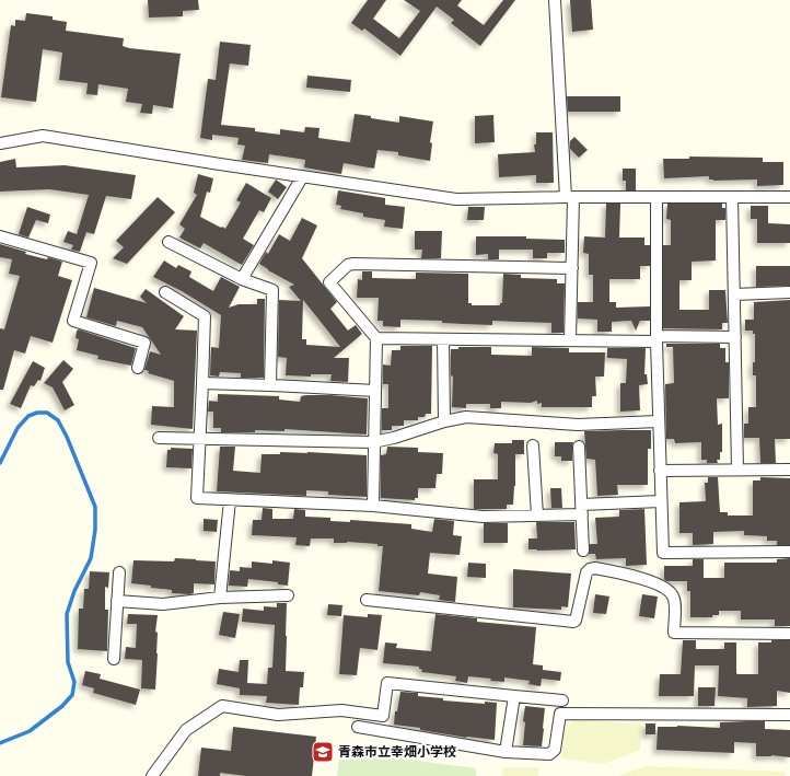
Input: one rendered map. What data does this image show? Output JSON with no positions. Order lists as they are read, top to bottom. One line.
{"places":{"school or university":["青森市立幸畑小学校"]}}
